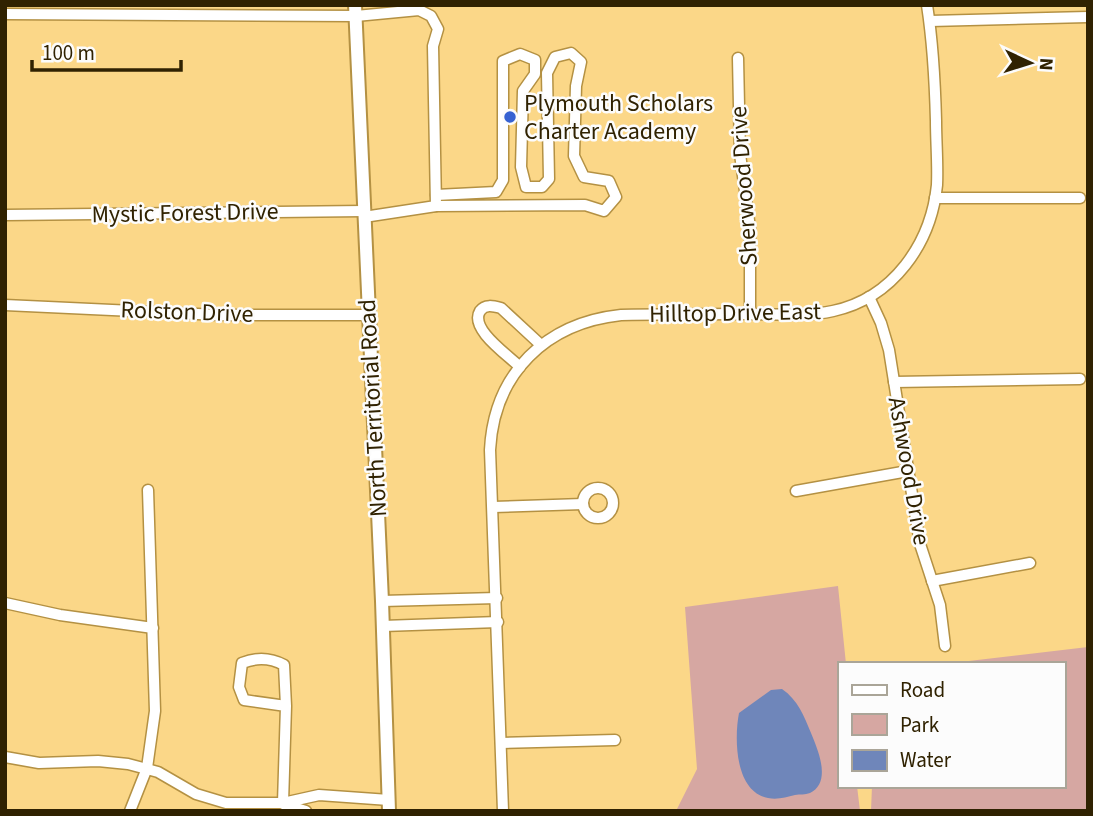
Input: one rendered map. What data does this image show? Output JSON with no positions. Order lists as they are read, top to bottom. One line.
{"streets":{"main road":["North Territorial Road"],"street":["Sherwood Drive","Mystic Forest Drive","Rolston Drive","Hilltop Drive East","Ashwood Drive"]},"crossings":[["Sherwood Drive","Hilltop Drive East"],["Mystic Forest Drive","North Territorial Road"],["Rolston Drive","North Territorial Road"],["Hilltop Drive East","Ashwood Drive"]],"places":["Plymouth Scholars Charter Academy"],"legend":["Road","Park","Water"],"scale_bar":"100 m","north":"right"}
